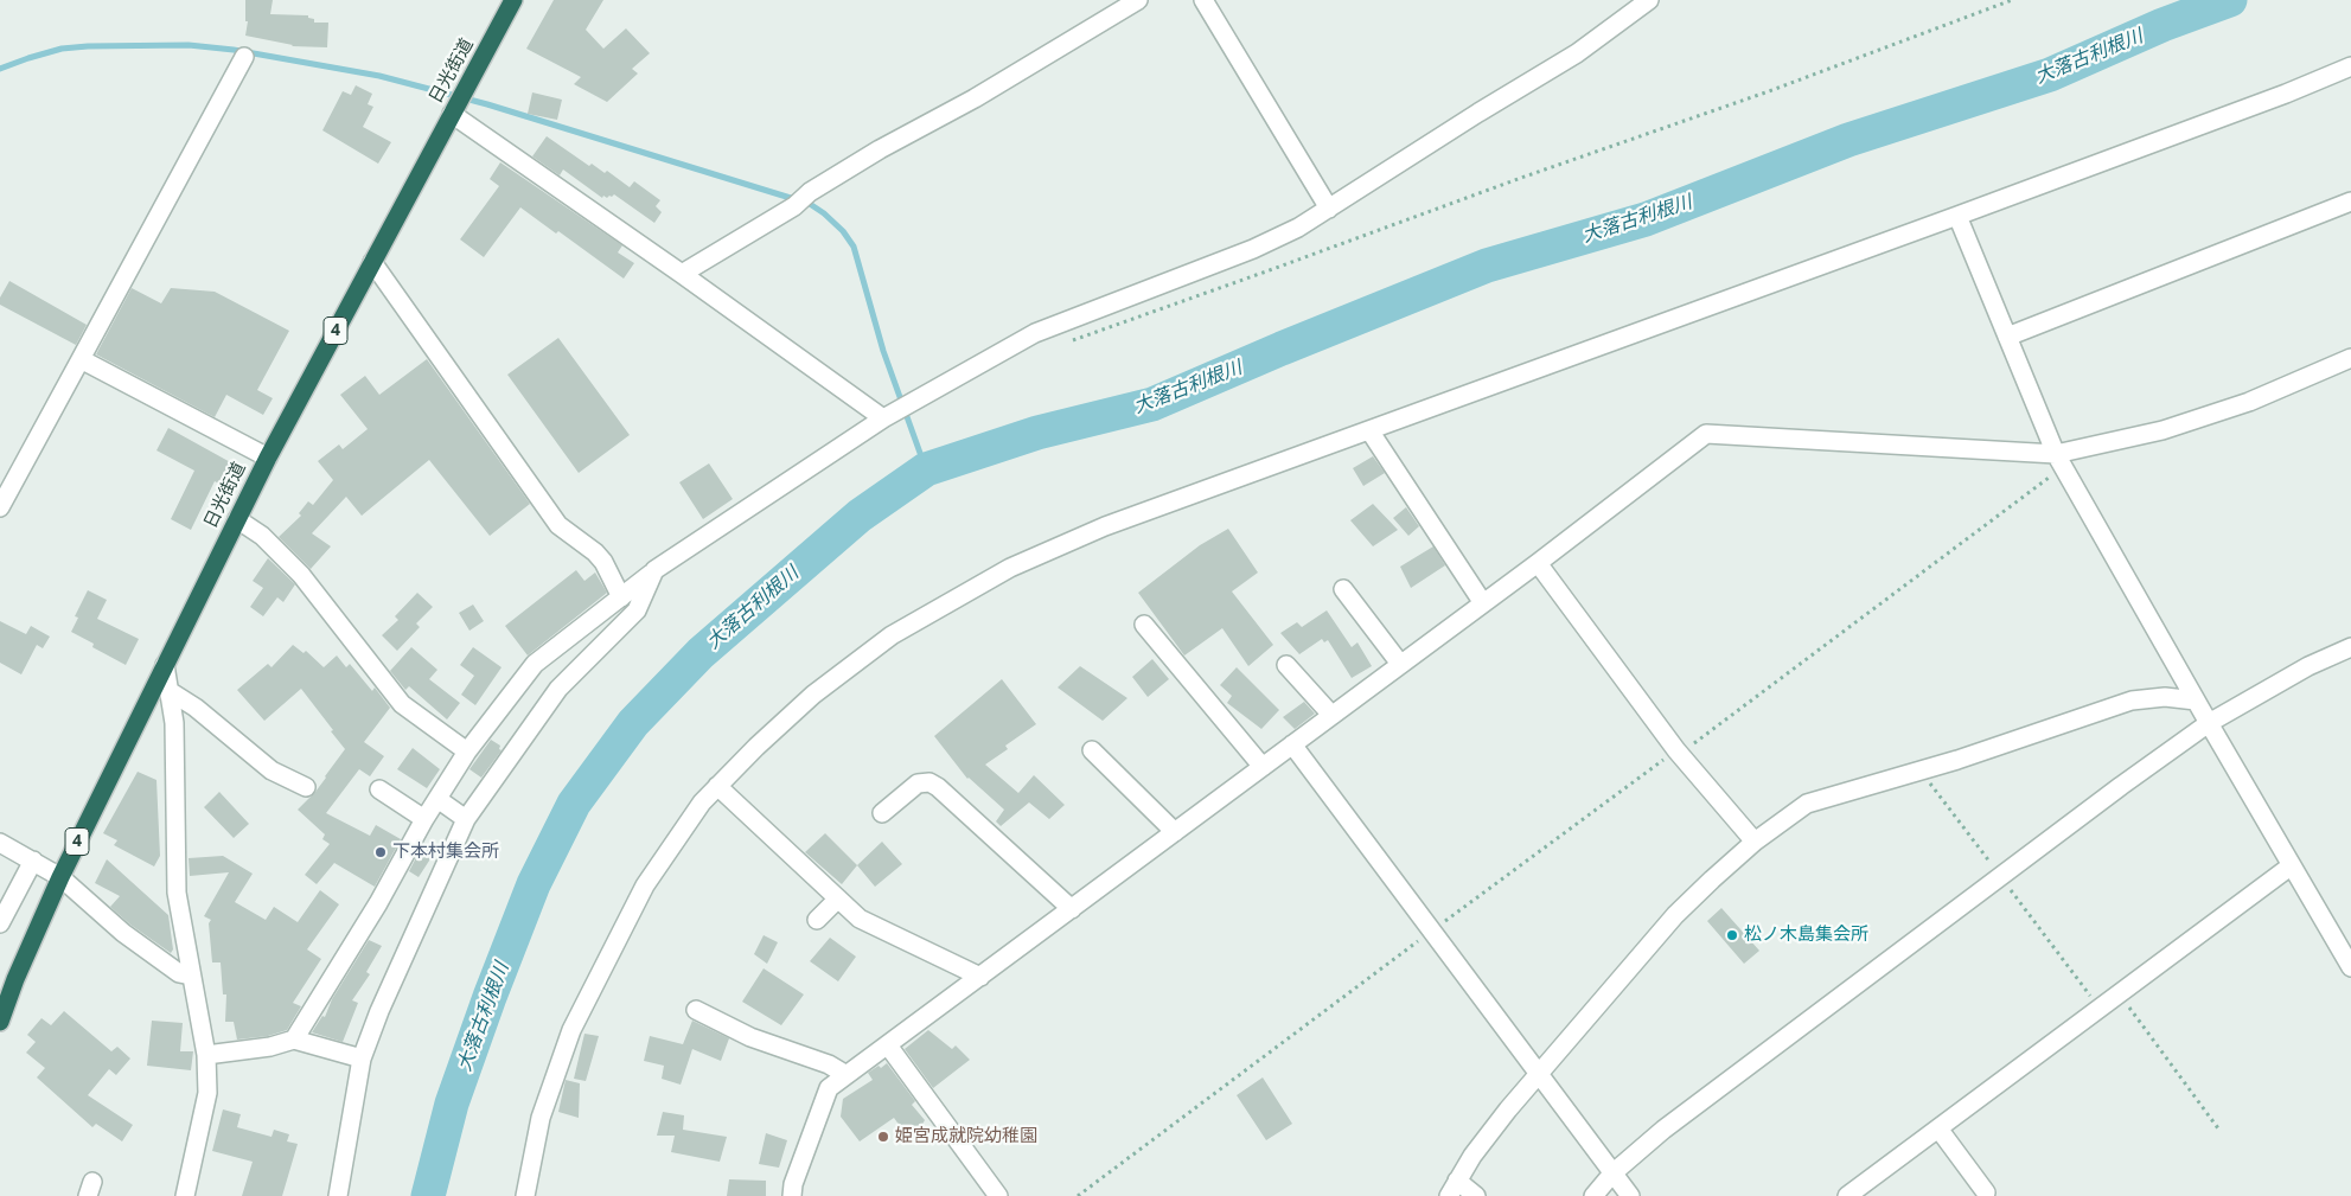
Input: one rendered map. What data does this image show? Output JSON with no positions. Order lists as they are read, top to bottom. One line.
{"streets":{"highway":["日光街道","4"]},"water":["大落古利根川"],"places":["下本村集会所","松ノ木島集会所","姫宮成就院幼稚園"]}
